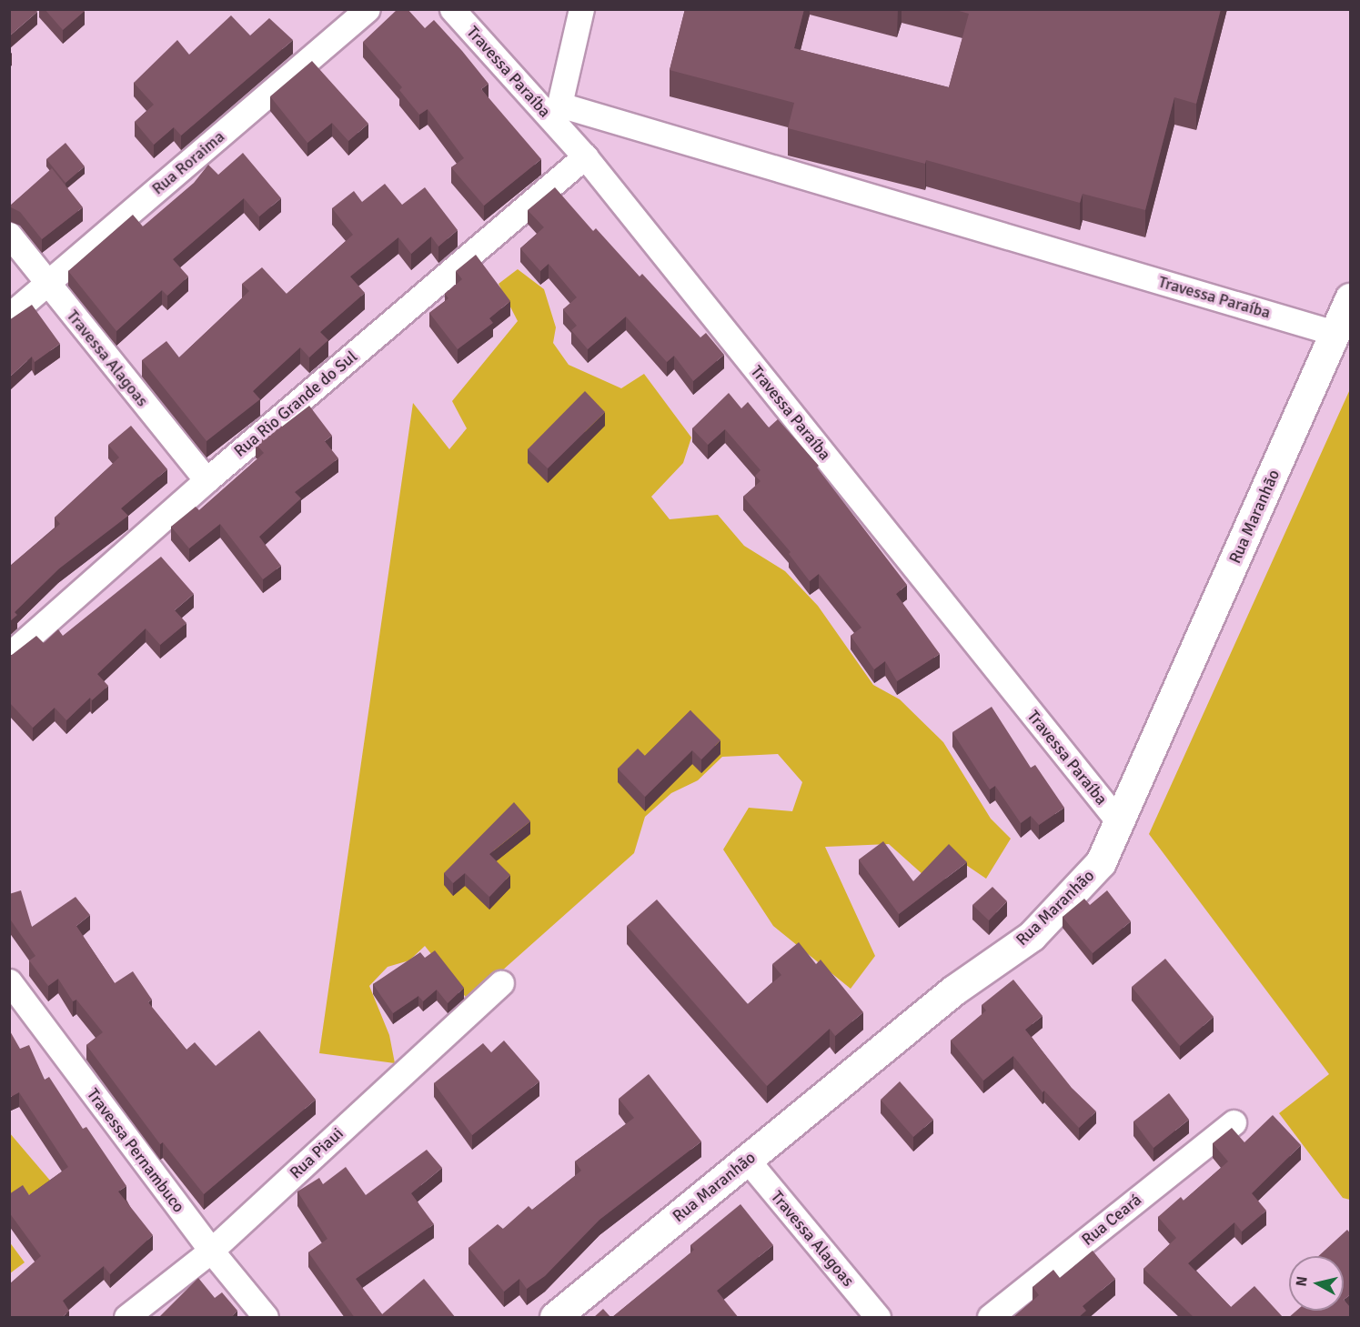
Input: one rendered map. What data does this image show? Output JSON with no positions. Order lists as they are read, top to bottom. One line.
{"streets":{"street":["Travessa Paraíba","Rua Roraima","Travessa Alagoas","Rua Rio Grande do Sul","Rua Maranhão","Travessa Pernambuco","Rua Piaui","Rua Ceará"]},"crossings":[["Travessa Paraíba","Rua Rio Grande do Sul"],["Travessa Paraíba","Rua Maranhão"],["Rua Roraima","Travessa Alagoas"],["Travessa Alagoas","Rua Rio Grande do Sul"],["Travessa Alagoas","Rua Maranhão"],["Travessa Pernambuco","Rua Piaui"]],"north":"left"}
